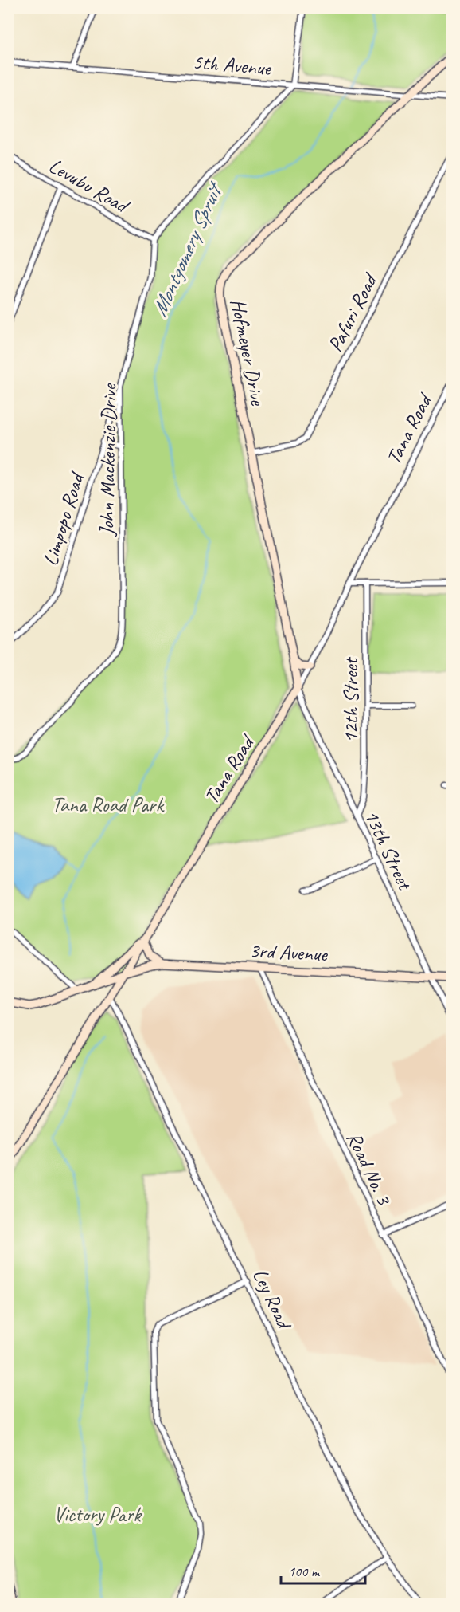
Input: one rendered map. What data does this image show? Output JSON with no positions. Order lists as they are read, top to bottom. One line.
{"streets":{"main road":["Hofmeyer Drive","Tana Road","3rd Avenue"],"street":["5th Avenue","Levubu Road","Pafuri Road","John Mackenzie Drive","Limpopo Road","12th Street","13th Street","Road No. 3","Ley Road"]},"crossings":[["5th Avenue","Hofmeyer Drive"],["Levubu Road","John Mackenzie Drive"],["Pafuri Road","Hofmeyer Drive"],["Hofmeyer Drive","Tana Road"],["Hofmeyer Drive","13th Street"],["Tana Road","13th Street"],["Tana Road","3rd Avenue"],["Tana Road","Ley Road"],["John Mackenzie Drive","Limpopo Road"],["12th Street","13th Street"],["13th Street","3rd Avenue"],["3rd Avenue","Road No. 3"]],"water":["Montgomery Spruit"],"parks":["Tana Road Park","Victory Park"],"scale_bar":"100 m"}
